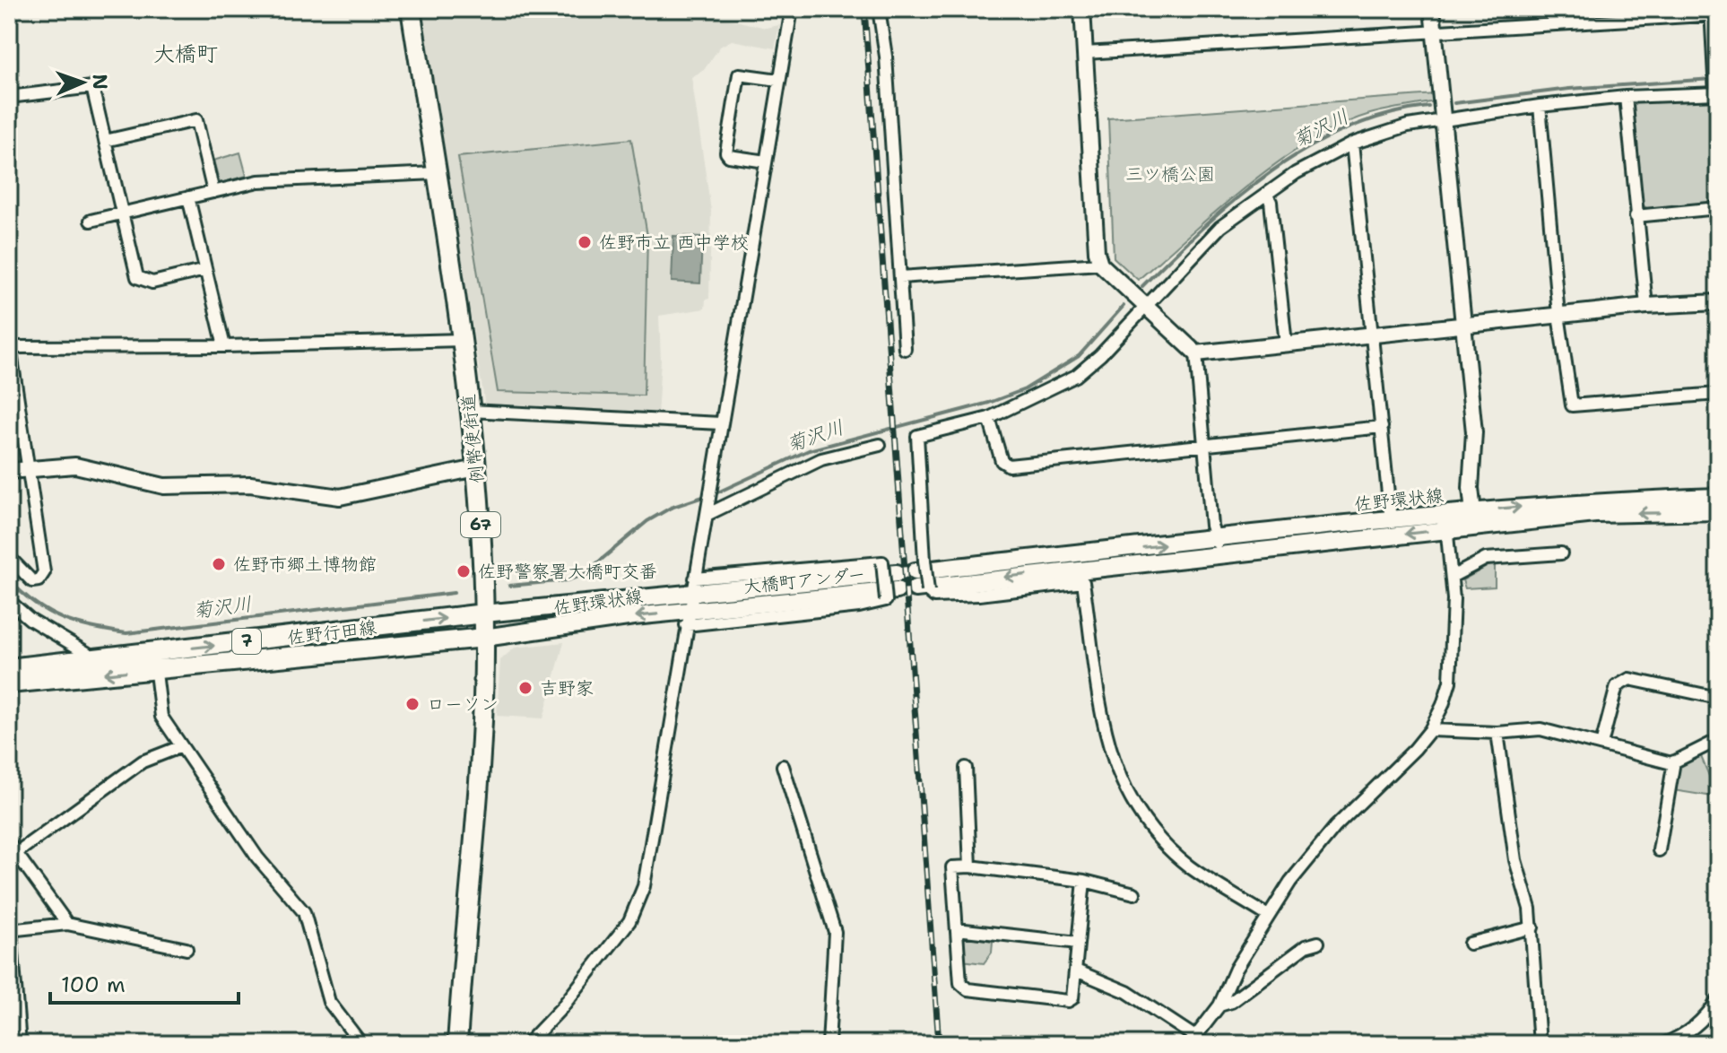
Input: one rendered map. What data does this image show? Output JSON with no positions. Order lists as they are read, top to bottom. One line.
{"streets":{"main road":["例幣使街道","佐野環状線","67","大橋町アンダー","佐野行田線","7"]},"crossings":[["例幣使街道","佐野環状線"],["例幣使街道","佐野行田線"],["佐野環状線","大橋町アンダー"],["佐野環状線","佐野行田線"]],"districts":["大橋町"],"water":["菊沢川"],"parks":["三ツ橋公園"],"places":["佐野市立 西中学校","佐野市郷土博物館","佐野警察署大橋町交番","吉野家","ローソン"],"scale_bar":"100 m","north":"right"}
